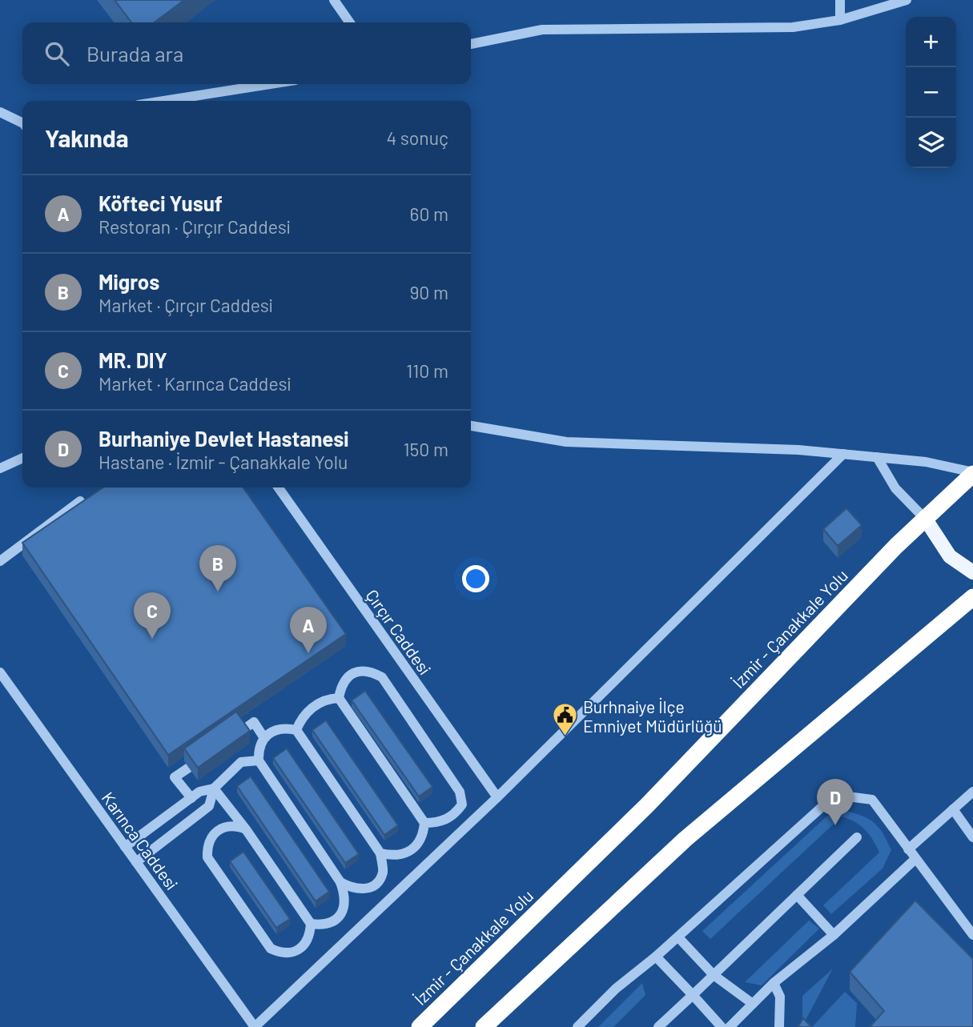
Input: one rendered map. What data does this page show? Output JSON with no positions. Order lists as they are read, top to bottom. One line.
{"streets":{"highway":["İzmir - Çanakkale Yolu"],"street":["Çırçır Caddesi","Karınca Caddesi"]},"places":{"public building":["Burhnaiye İlçe Emniyet Müdürlüğü"]},"page":{"map_buttons":["+","−"],"search":"Burada ara","heading":["Yakında","4 sonuç"],"list":[{"mark":"A","name":"Köfteci Yusuf","note":"Restoran · Çırçır Caddesi","value":"60 m"},{"mark":"B","name":"Migros","note":"Market · Çırçır Caddesi","value":"90 m"},{"mark":"C","name":"MR. DIY","note":"Market · Karınca Caddesi","value":"110 m"},{"mark":"D","name":"Burhaniye Devlet Hastanesi","note":"Hastane · İzmir - Çanakkale Yolu","value":"150 m"}],"pins":["B","C","A","D"]}}
